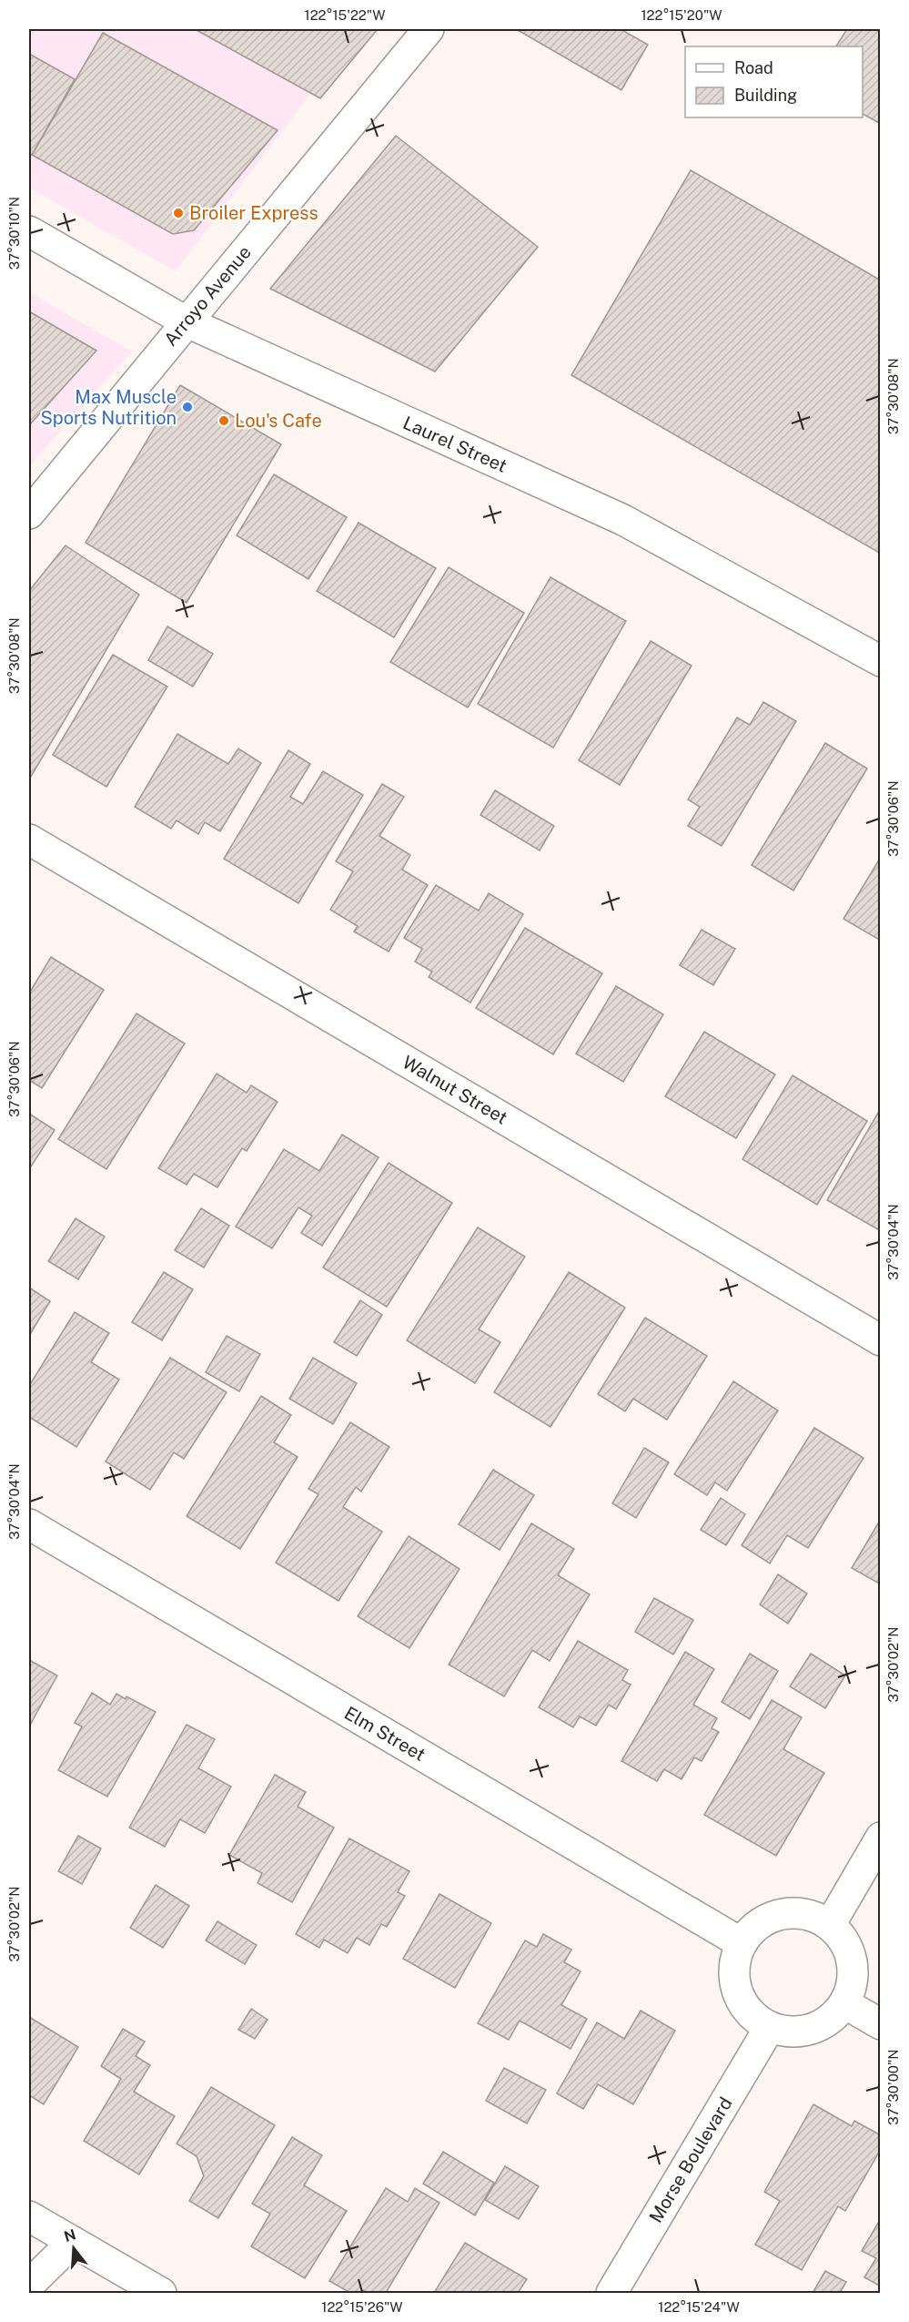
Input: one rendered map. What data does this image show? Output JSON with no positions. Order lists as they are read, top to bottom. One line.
{"streets":{"street":["Arroyo Avenue","Laurel Street","Walnut Street","Elm Street","Morse Boulevard"]},"crossings":[["Arroyo Avenue","Laurel Street"],["Elm Street","Morse Boulevard"]],"places":["Broiler Express","Max Muscle Sports Nutrition","Lou's Cafe"],"legend":["Road","Building"],"north":"top","coordinates":["122°15'22\"W","122°15'20\"W","37°30'10\"N","37°30'08\"N","37°30'06\"N","37°30'04\"N","37°30'02\"N","37°30'00\"N","122°15'26\"W","122°15'24\"W"]}
